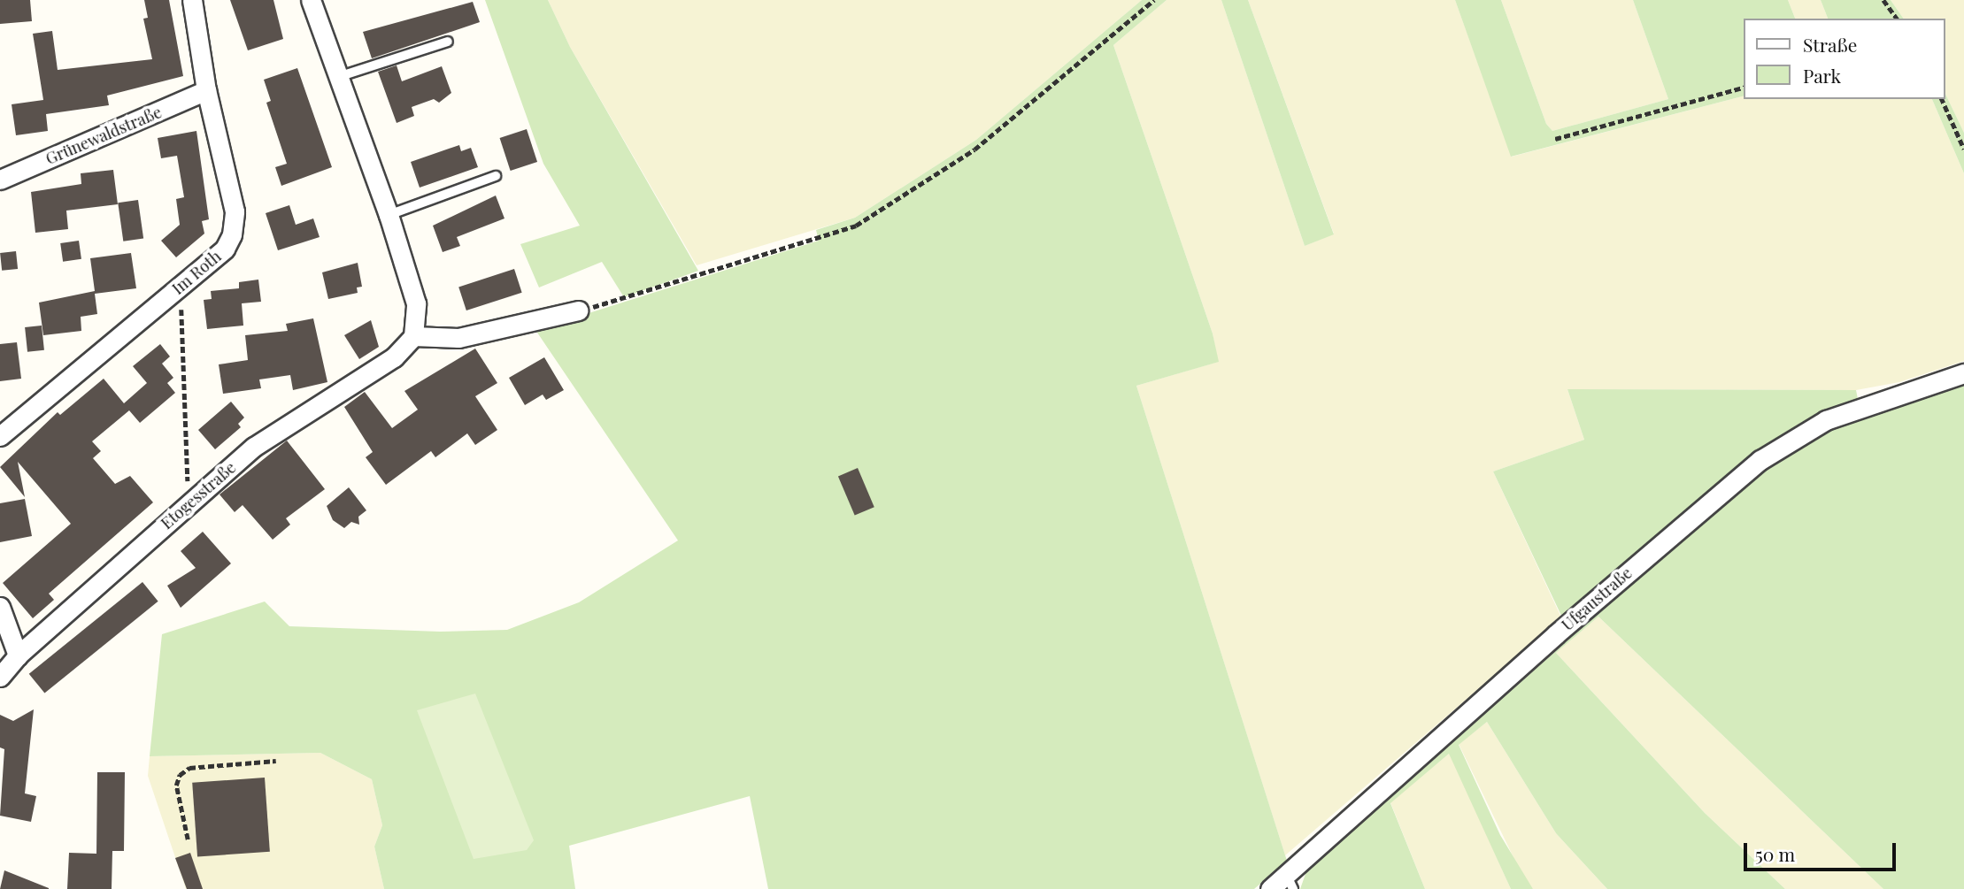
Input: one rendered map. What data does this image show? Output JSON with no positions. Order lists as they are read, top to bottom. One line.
{"streets":{"street":["Grünewaldstraße","Im Roth","Etogesstraße","Ufgaustraße"]},"crossings":[["Grünewaldstraße","Im Roth"]],"legend":["Straße","Park"],"scale_bar":"50 m"}
